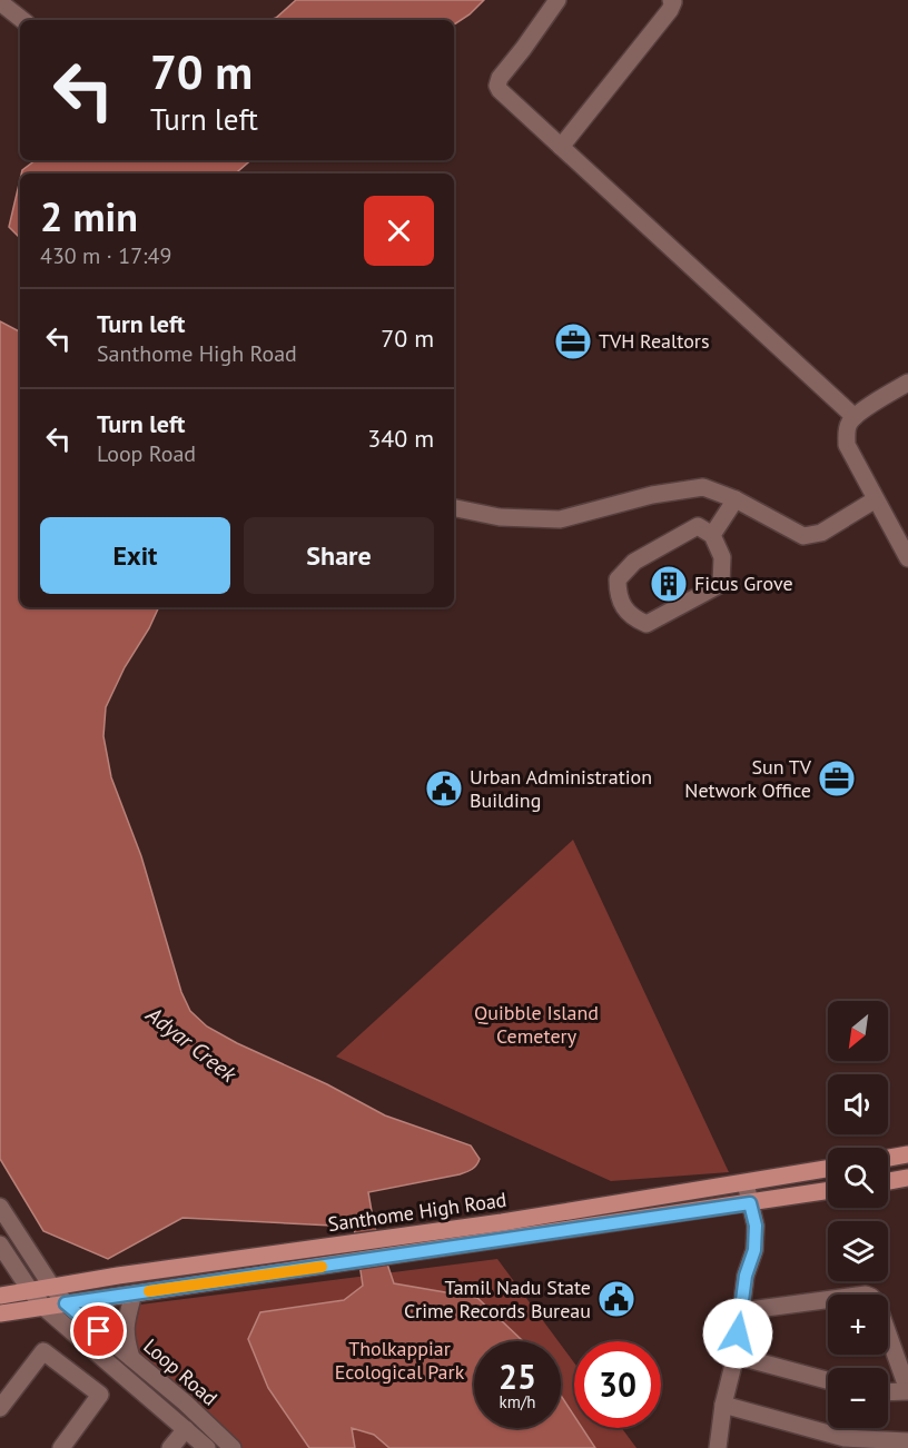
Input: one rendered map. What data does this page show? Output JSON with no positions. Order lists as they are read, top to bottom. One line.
{"streets":{"main road":["Santhome High Road"],"street":["Loop Road"]},"crossings":[["Santhome High Road","Loop Road"]],"water":["Adyar Creek"],"parks":["Quibble Island Cemetery","Tholkappiar Ecological Park"],"places":{"office":["TVH Realtors","Sun TV Network Office"],"building":["Ficus Grove"],"public building":["Urban Administration Building","Tamil Nadu State Crime Records Bureau"]},"north":"bottom left","page":{"turn":["70 m","Turn left"],"heading":["2 min","430 m · 17:49"],"list":[{"name":"Turn left","note":"Santhome High Road","value":"70 m"},{"name":"Turn left","note":"Loop Road","value":"340 m"}],"buttons":["Exit","Share"],"map_buttons":["+","−"],"speed":"25 km/h","limit":"30"}}
